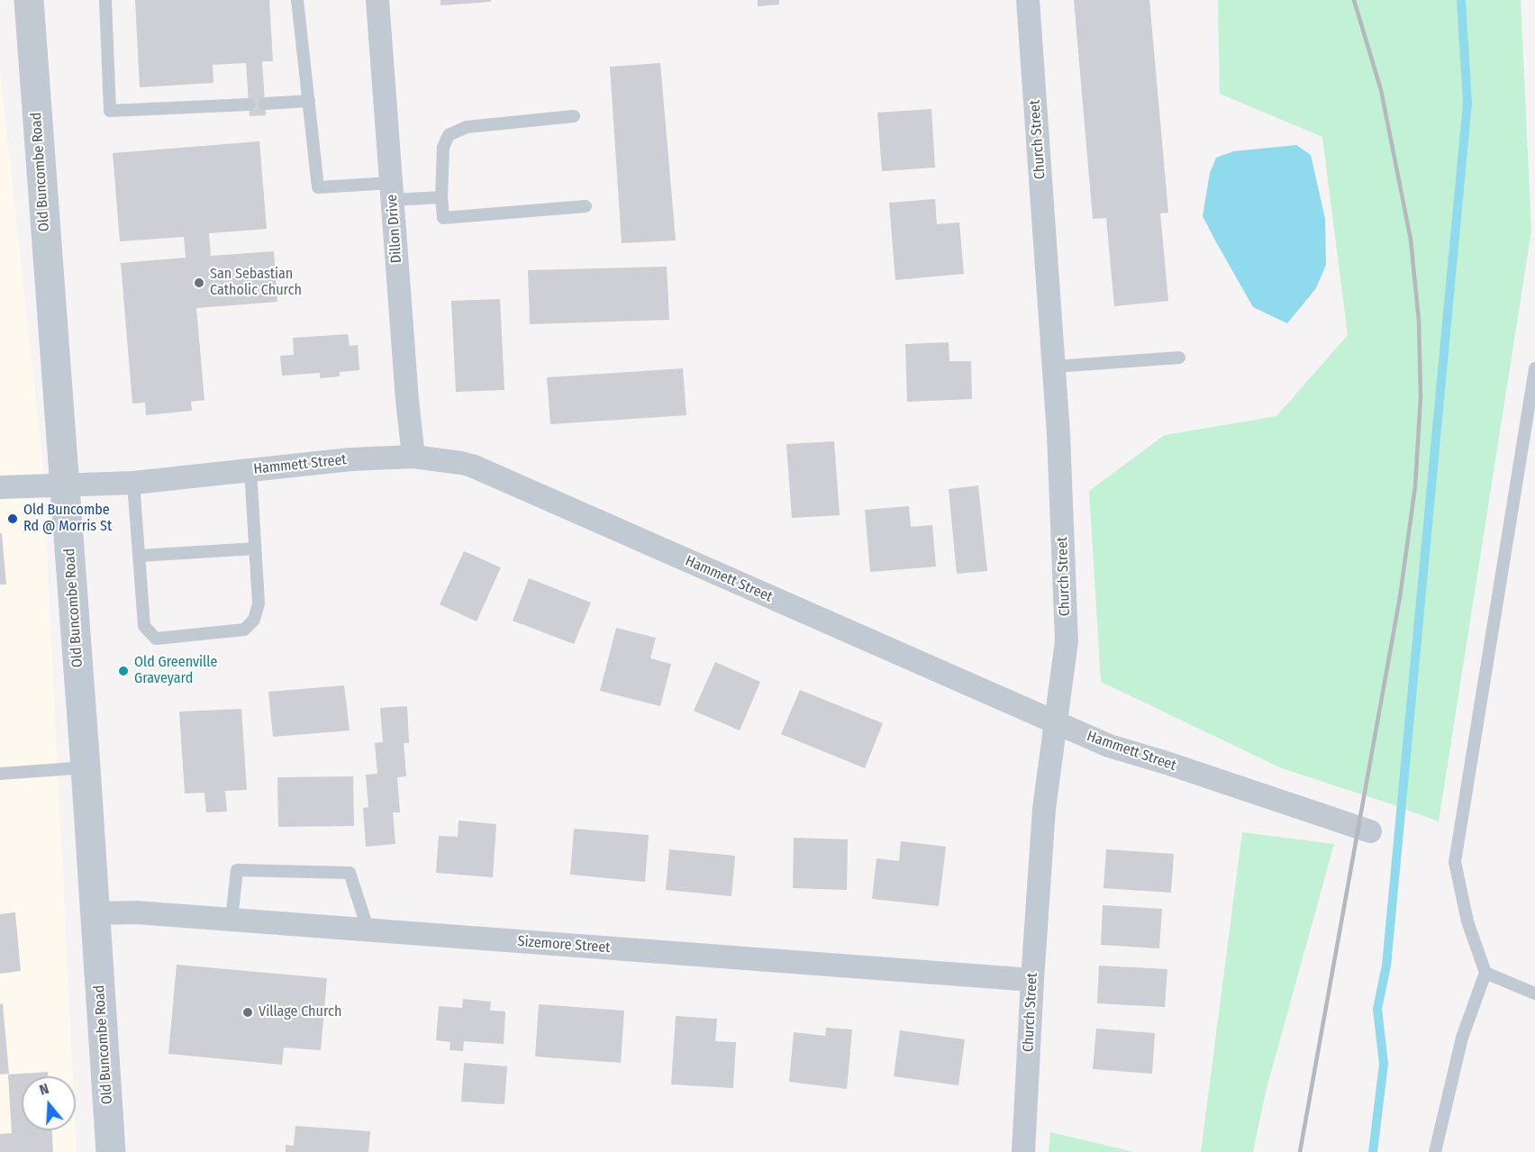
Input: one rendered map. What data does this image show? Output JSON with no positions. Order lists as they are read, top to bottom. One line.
{"streets":{"street":["Church Street","Old Buncombe Road","Dillon Drive","Hammett Street","Sizemore Street"]},"crossings":[["Church Street","Hammett Street"],["Church Street","Sizemore Street"],["Old Buncombe Road","Hammett Street"],["Old Buncombe Road","Sizemore Street"],["Dillon Drive","Hammett Street"]],"places":["San Sebastian Catholic Church","Old Buncombe Rd @ Morris St","Old Greenville Graveyard","Village Church"],"north":"top"}
